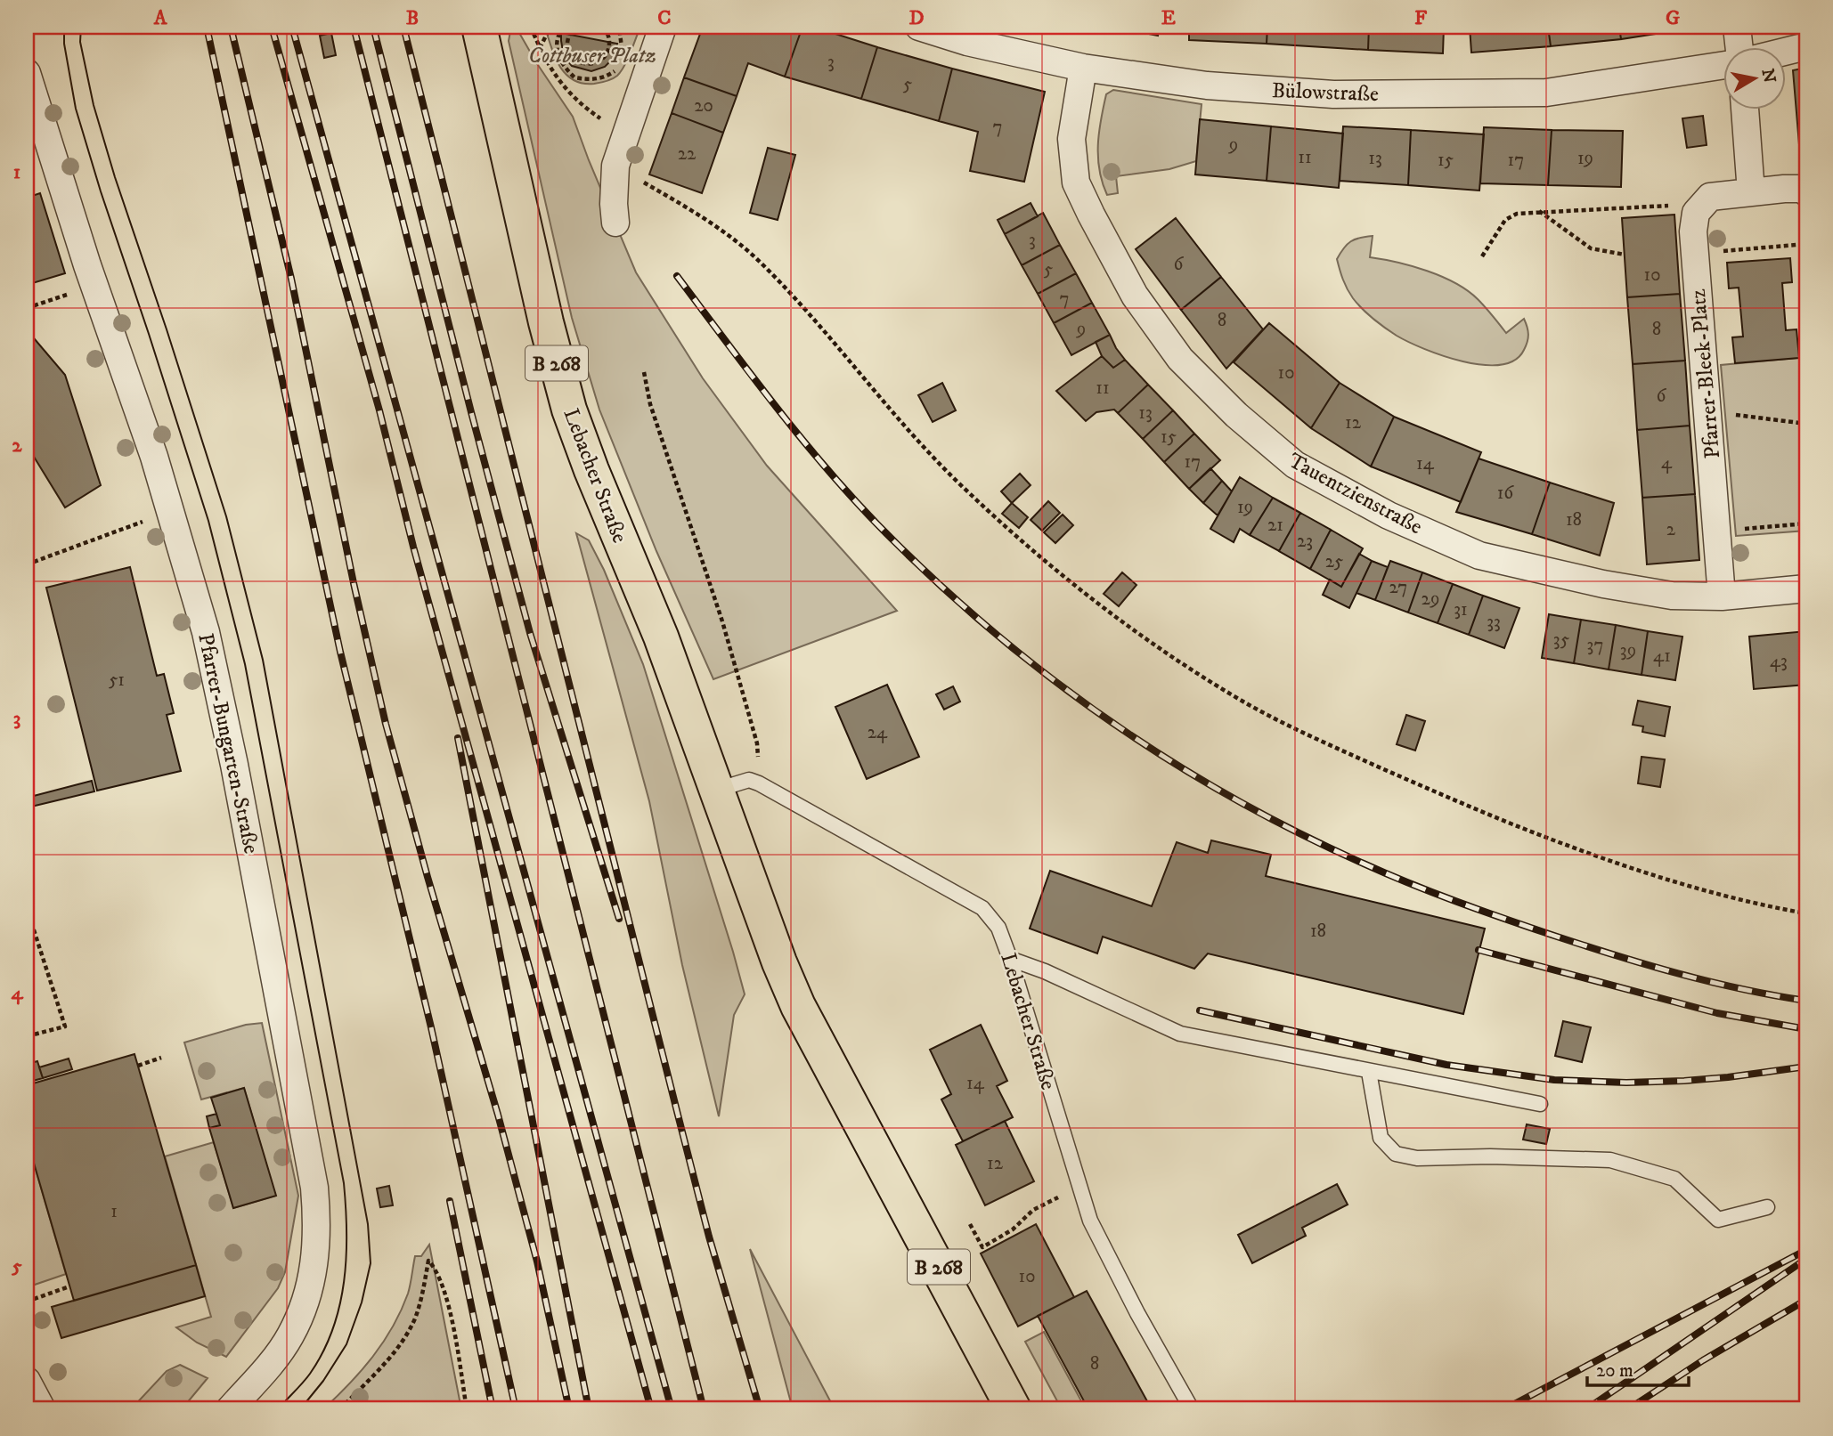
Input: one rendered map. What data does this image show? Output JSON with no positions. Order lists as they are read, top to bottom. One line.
{"streets":{"main road":["B 268","Lebacher Straße"],"street":["Bülowstraße","Pfarrer-Bleek-Platz","Tauentzienstraße","Pfarrer-Bungarten-Straße"]},"crossings":[["Bülowstraße","Tauentzienstraße"],["Pfarrer-Bleek-Platz","Tauentzienstraße"]],"parks":["Cottbuser Platz"],"house_numbers":["3","5","20","7","9","22","11","13","19","15","17","3","6","5","10","7","8","9","8","10","11","6","13","12","15","17","4","14","16","19","18","21","2","23","25","27","29","31","33","35","37","39","41","43","51","24","18","14","12","1","10","8"],"scale_bar":"20 m","north":"right","grid":{"columns":["A","B","C","D","E","F","G"],"rows":["1","2","3","4","5"]}}
